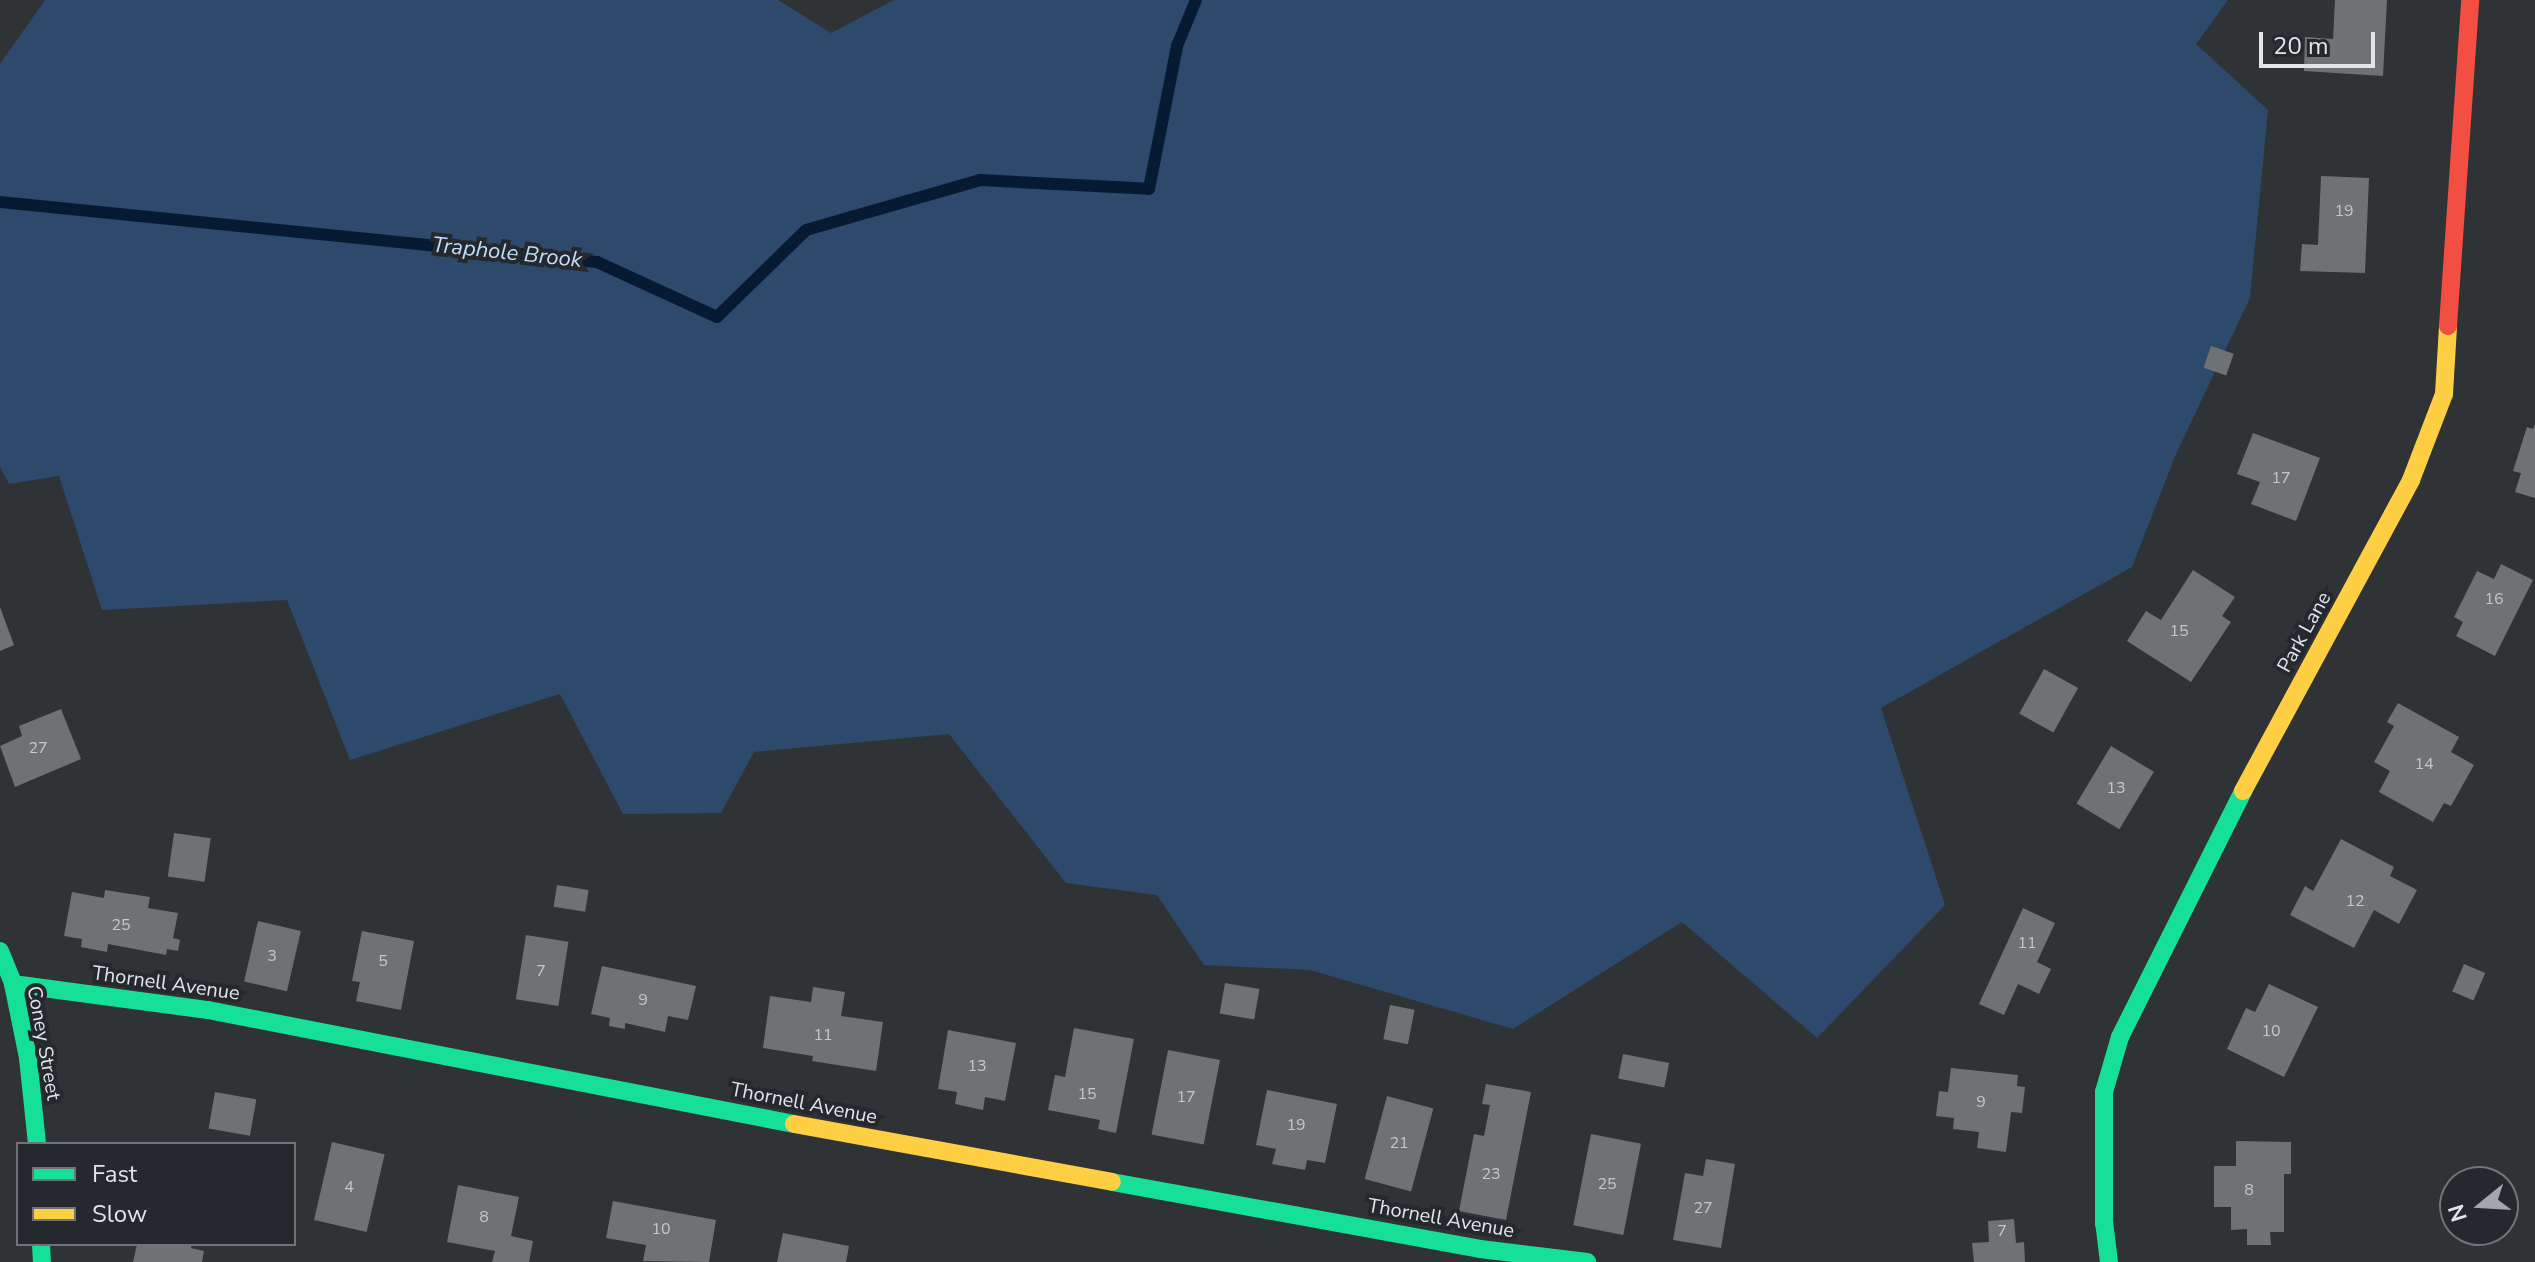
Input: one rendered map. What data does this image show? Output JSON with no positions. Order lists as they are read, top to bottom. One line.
{"streets":{"street":["Park Lane","Thornell Avenue","Coney Street"]},"crossings":[["Thornell Avenue","Coney Street"]],"water":["Traphole Brook"],"house_numbers":["19","17","16","15","27","14","13","12","25","11","3","5","7","9","10","11","13","15","17","9","19","21","23","25","4","8","27","8","10","7"],"legend":["Fast","Slow"],"scale_bar":"20 m","north":"left"}
